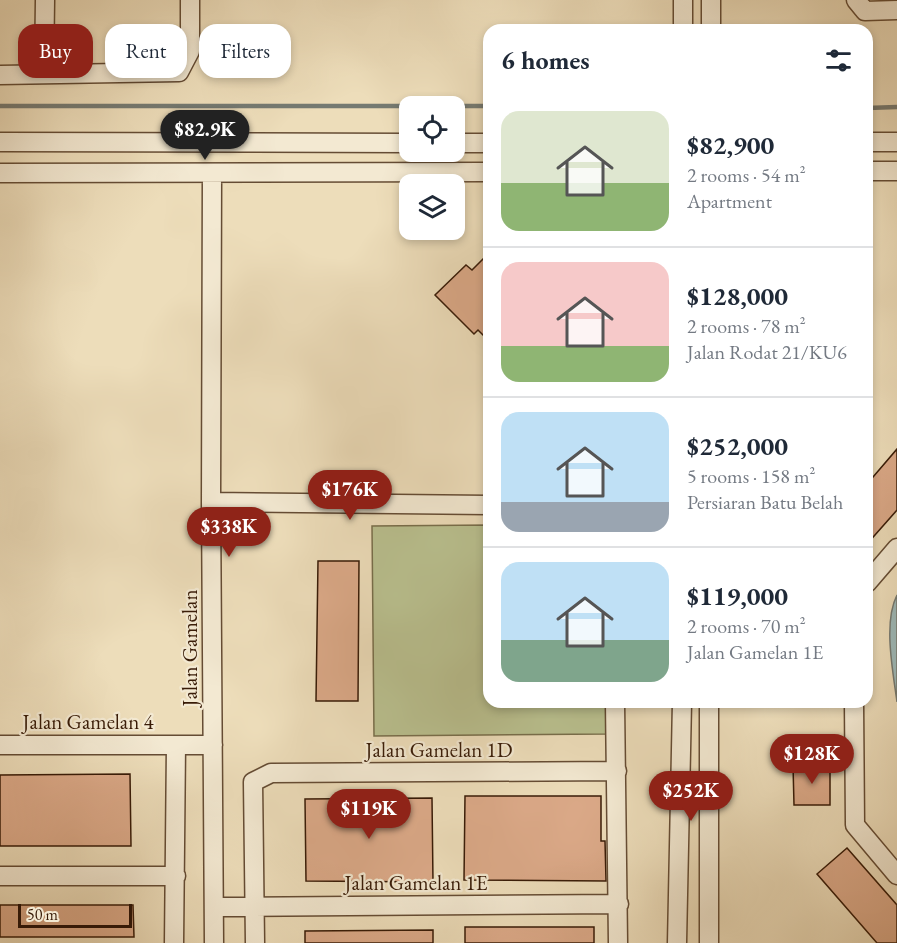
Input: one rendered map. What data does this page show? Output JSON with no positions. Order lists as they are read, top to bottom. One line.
{"streets":{"street":["Jalan Gamelan","Jalan Gamelan 4","Jalan Gamelan 1D","Jalan Gamelan 1E"]},"crossings":[["Jalan Gamelan","Jalan Gamelan 4"],["Jalan Gamelan","Jalan Gamelan 1E"],["Jalan Gamelan 1D","Jalan Gamelan 1E"]],"scale_bar":"50 m","page":{"chip":["Buy","Rent","Filters"],"heading":"6 homes","list":[{"name":"$82,900","note":"2 rooms · 54 m² · Apartment"},{"name":"$128,000","note":"2 rooms · 78 m² · Jalan Rodat 21/KU6"},{"name":"$252,000","note":"5 rooms · 158 m² · Persiaran Batu Belah"},{"name":"$119,000","note":"2 rooms · 70 m² · Jalan Gamelan 1E"}],"price":["$82.9K","$176K","$338K","$128K","$252K","$119K"],"scale":"50 m"}}
